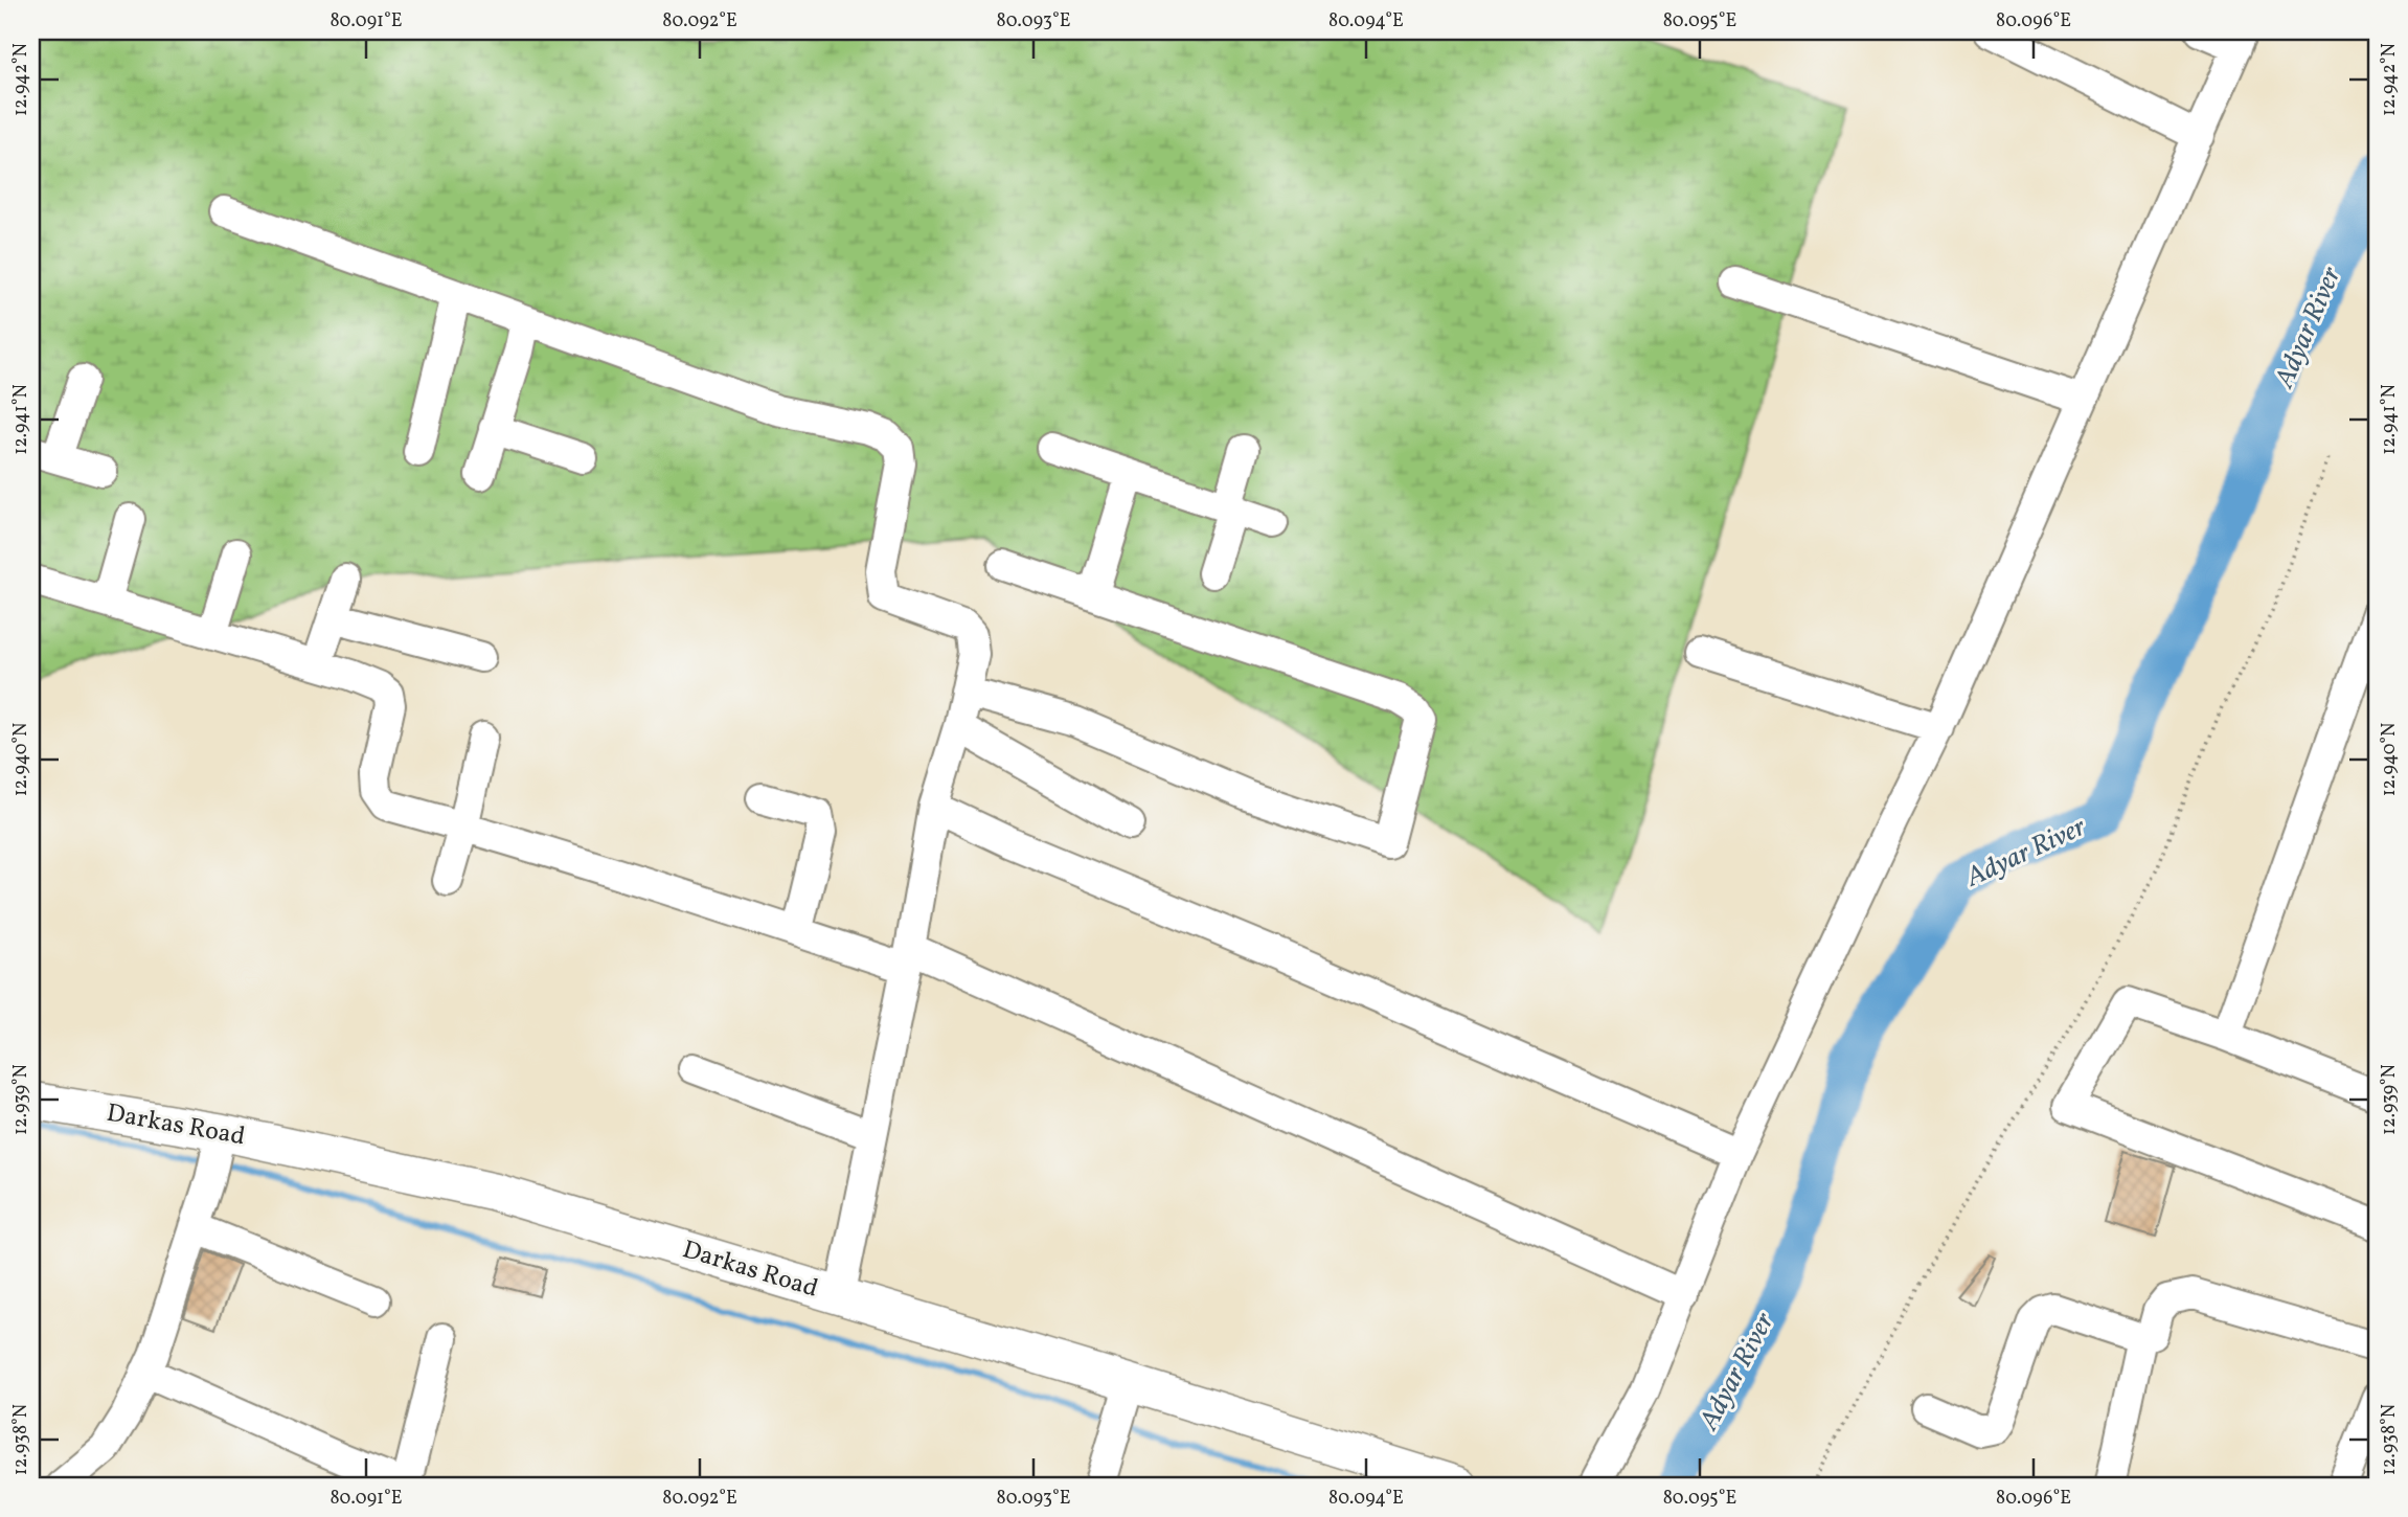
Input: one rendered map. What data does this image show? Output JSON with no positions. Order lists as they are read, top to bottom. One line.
{"streets":{"main road":["Darkas Road"]},"water":["Adyar River"],"coordinates":["80.091°E","80.092°E","80.093°E","80.094°E","80.095°E","80.096°E","12.942°N","12.941°N","12.940°N","12.939°N","12.938°N"]}
